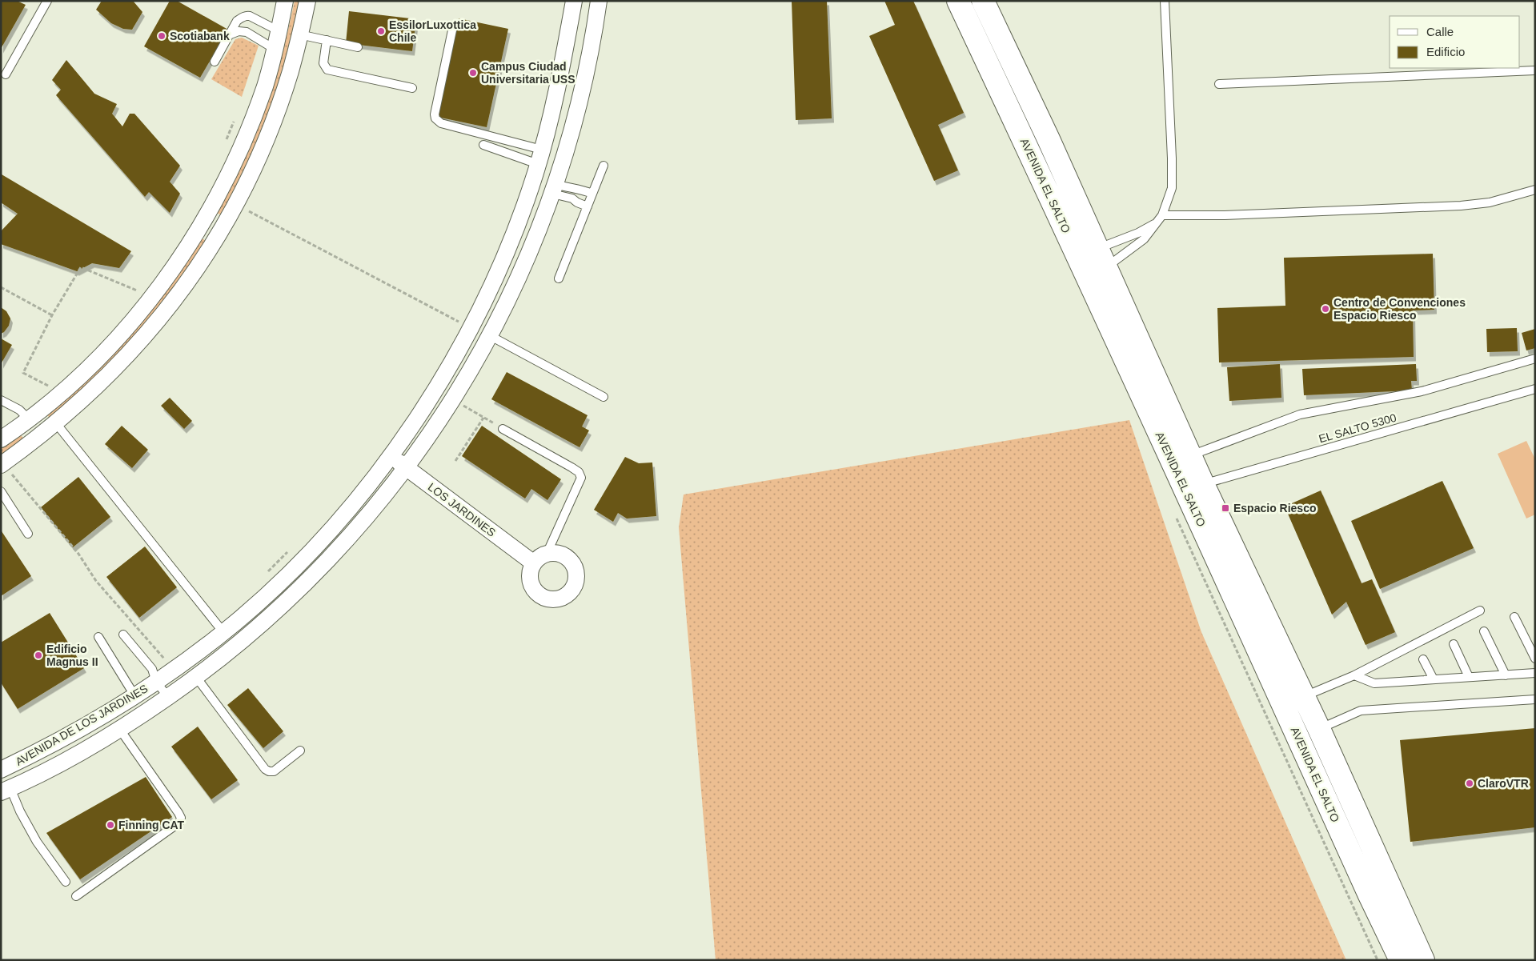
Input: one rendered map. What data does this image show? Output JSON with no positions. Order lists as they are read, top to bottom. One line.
{"streets":{"main road":["AVENIDA EL SALTO"],"street":["LOS JARDINES","AVENIDA DE LOS JARDINES"],"lane":["EL SALTO 5300"]},"crossings":[["AVENIDA EL SALTO","EL SALTO 5300"],["LOS JARDINES","AVENIDA DE LOS JARDINES"]],"places":{"other":["EssilorLuxottica Chile","Scotiabank","Campus Ciudad Universitaria USS","Centro de Convenciones Espacio Riesco","Edificio Magnus II","ClaroVTR","Finning CAT"],"transit":["Espacio Riesco"]},"legend":["Calle","Edificio"]}
